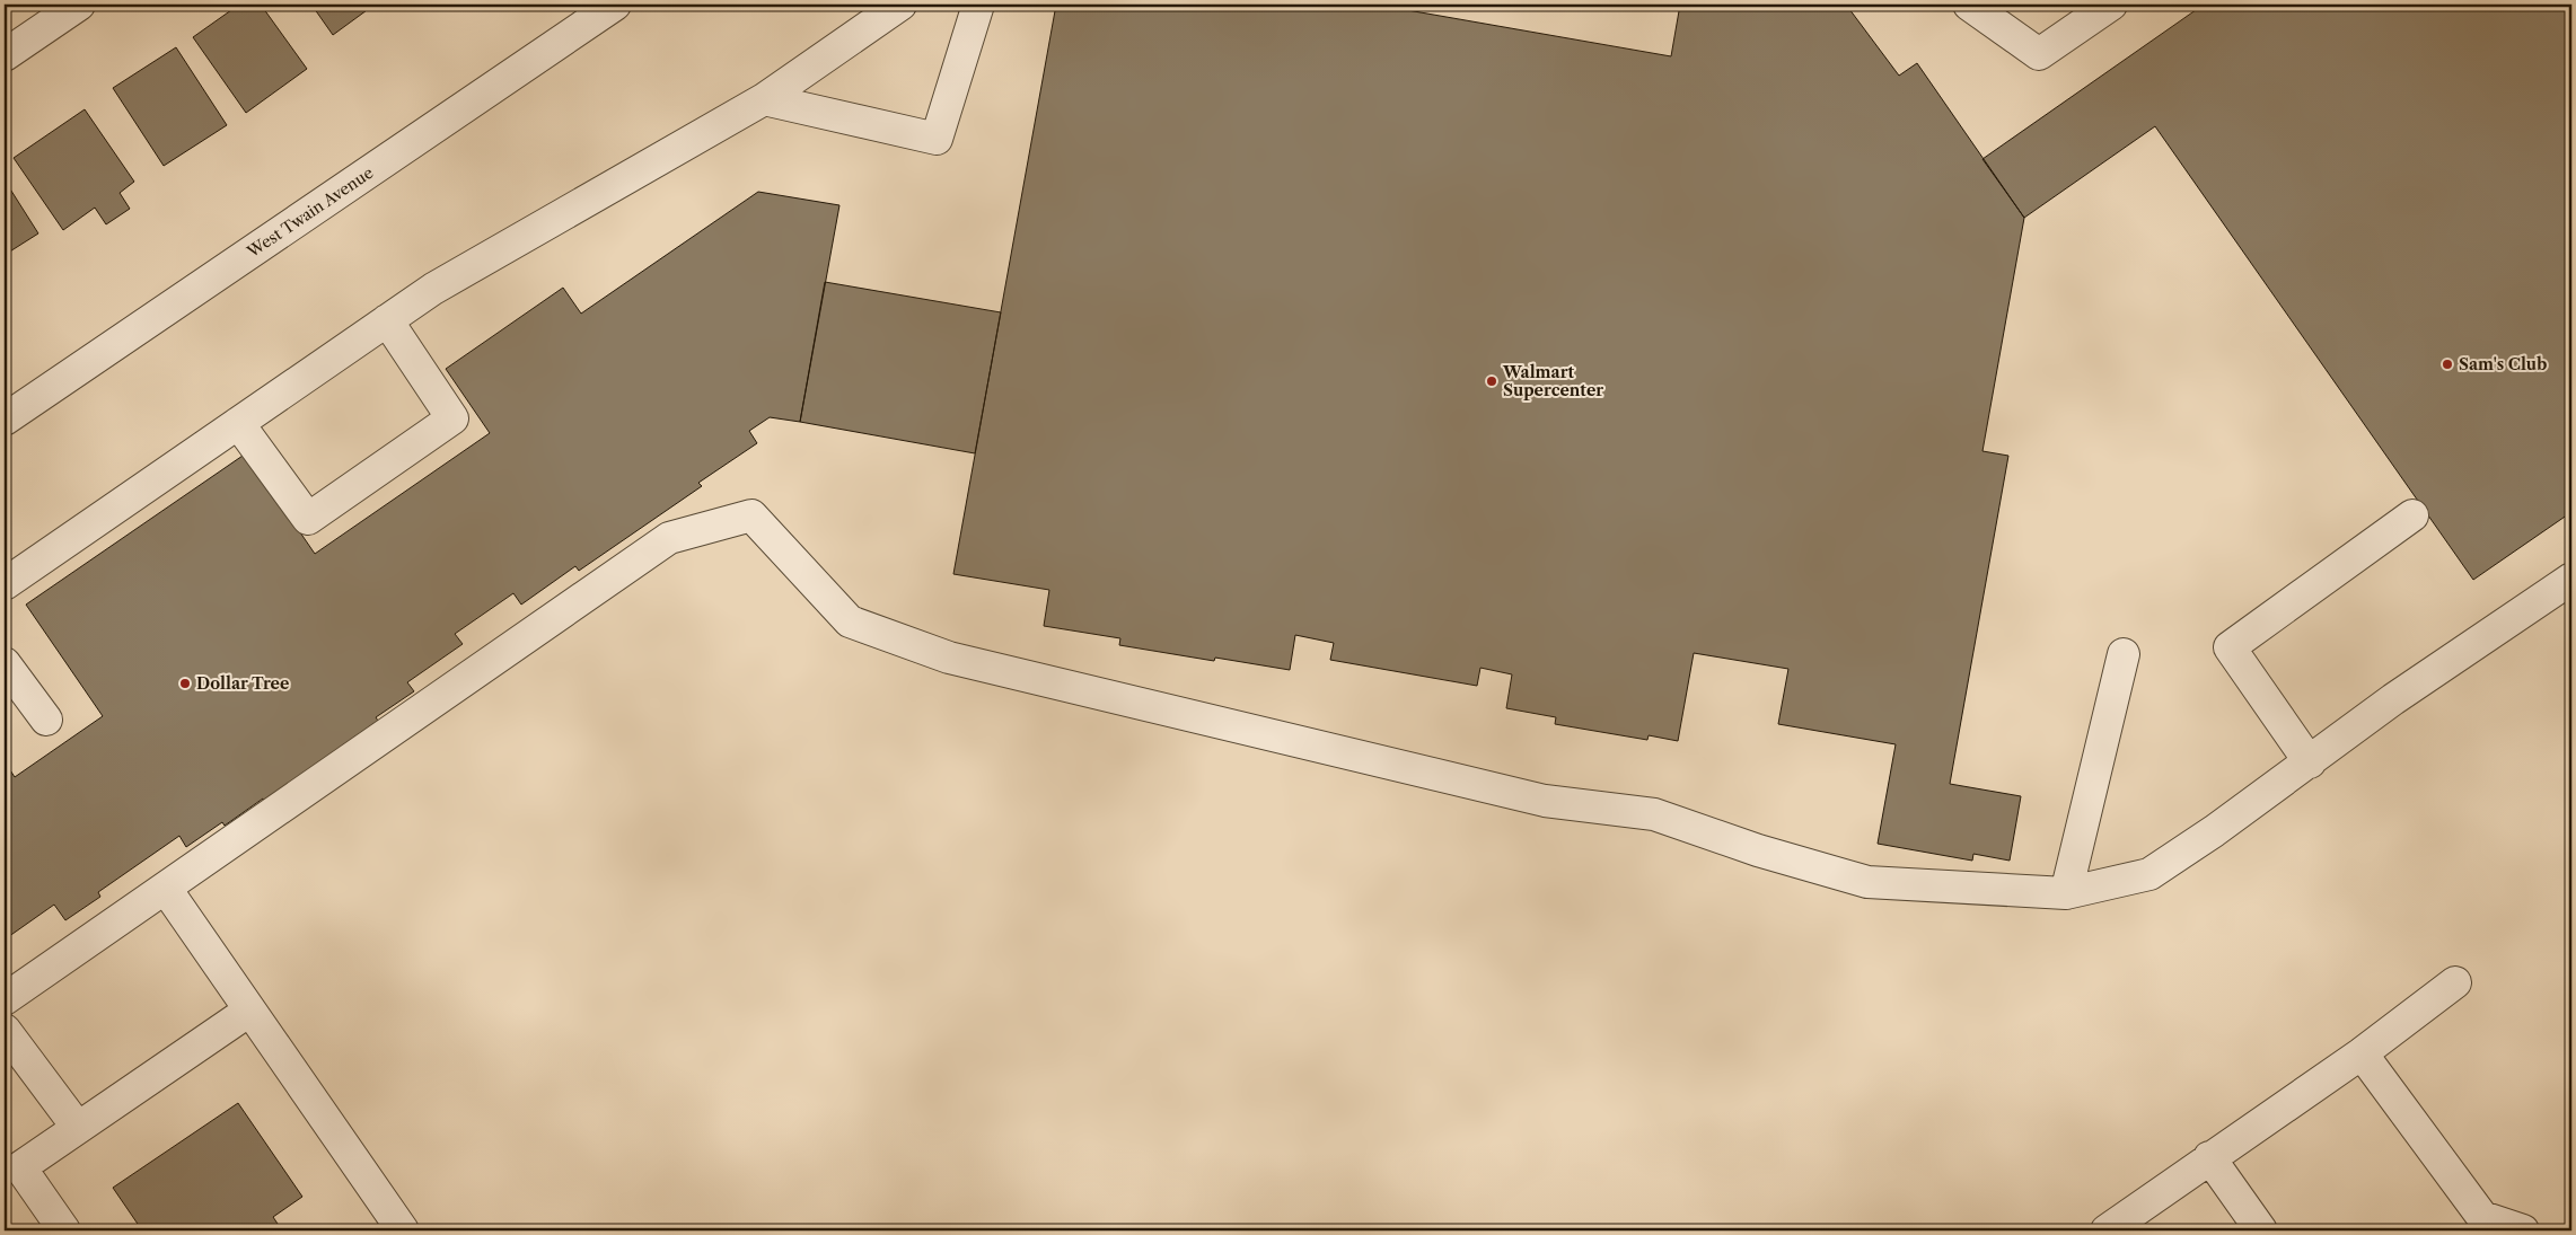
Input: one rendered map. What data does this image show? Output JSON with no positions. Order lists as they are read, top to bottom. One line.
{"streets":{"street":["West Twain Avenue"]},"places":["Sam's Club","Walmart Supercenter","Dollar Tree"]}
